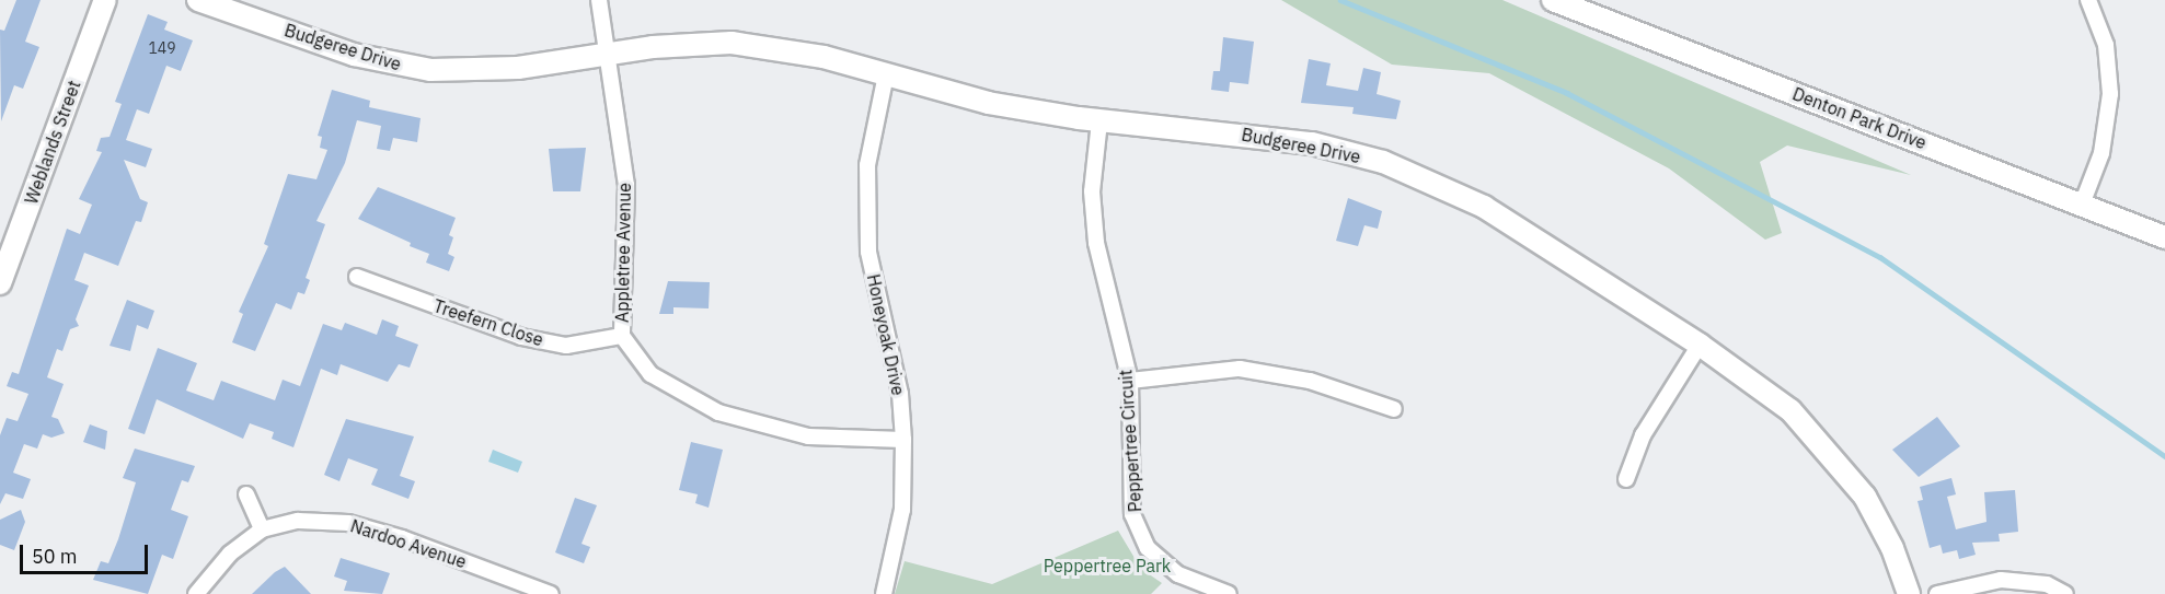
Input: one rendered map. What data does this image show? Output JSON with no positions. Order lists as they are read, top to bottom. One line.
{"streets":{"street":["Budgeree Drive","Denton Park Drive","Weblands Street","Appletree Avenue","Treefern Close","Honeyoak Drive","Peppertree Circuit","Nardoo Avenue"]},"crossings":[["Budgeree Drive","Appletree Avenue"],["Budgeree Drive","Honeyoak Drive"],["Budgeree Drive","Peppertree Circuit"],["Appletree Avenue","Treefern Close"],["Appletree Avenue","Honeyoak Drive"]],"parks":["Peppertree Park"],"house_numbers":["149"],"scale_bar":"50 m"}
